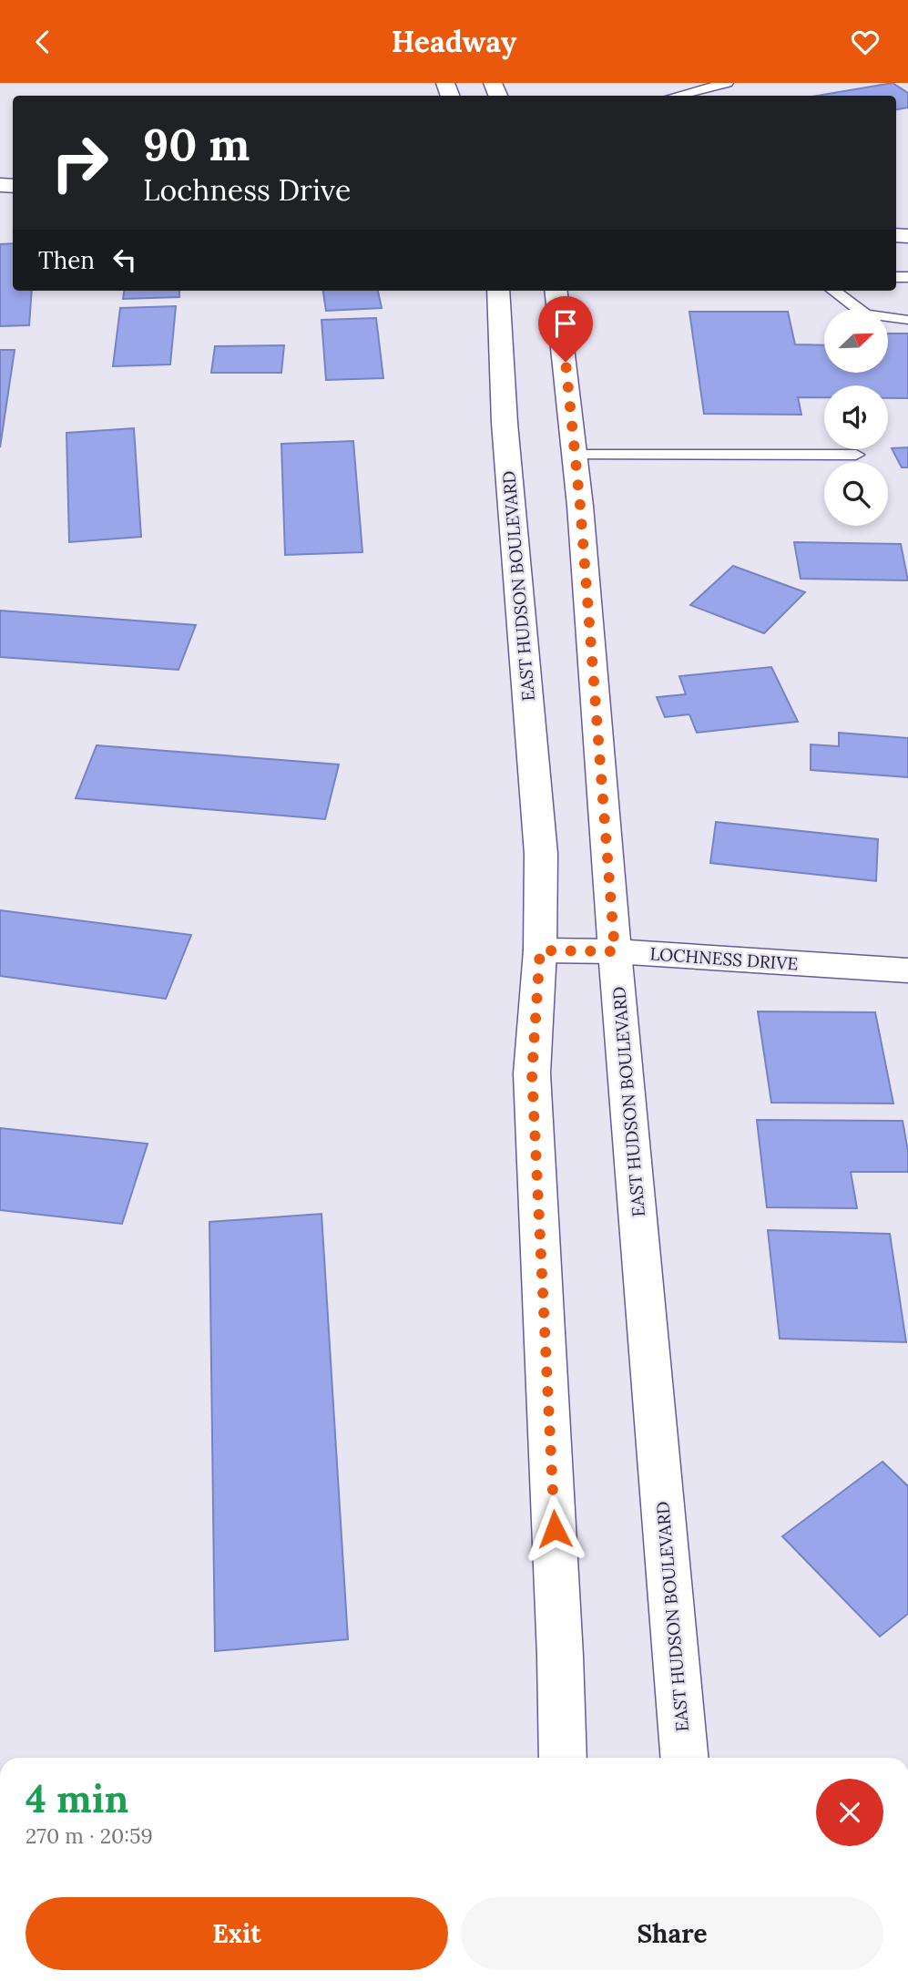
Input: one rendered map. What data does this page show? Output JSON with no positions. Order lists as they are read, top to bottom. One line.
{"streets":{"main road":["EAST HUDSON BOULEVARD","LOCHNESS DRIVE"]},"crossings":[["EAST HUDSON BOULEVARD","LOCHNESS DRIVE"]],"north":"top right","page":{"header":"Headway","turn":["90 m","Lochness Drive"],"then":"Then","heading":["4 min","270 m · 20:59"],"buttons":["Exit","Share"]}}
